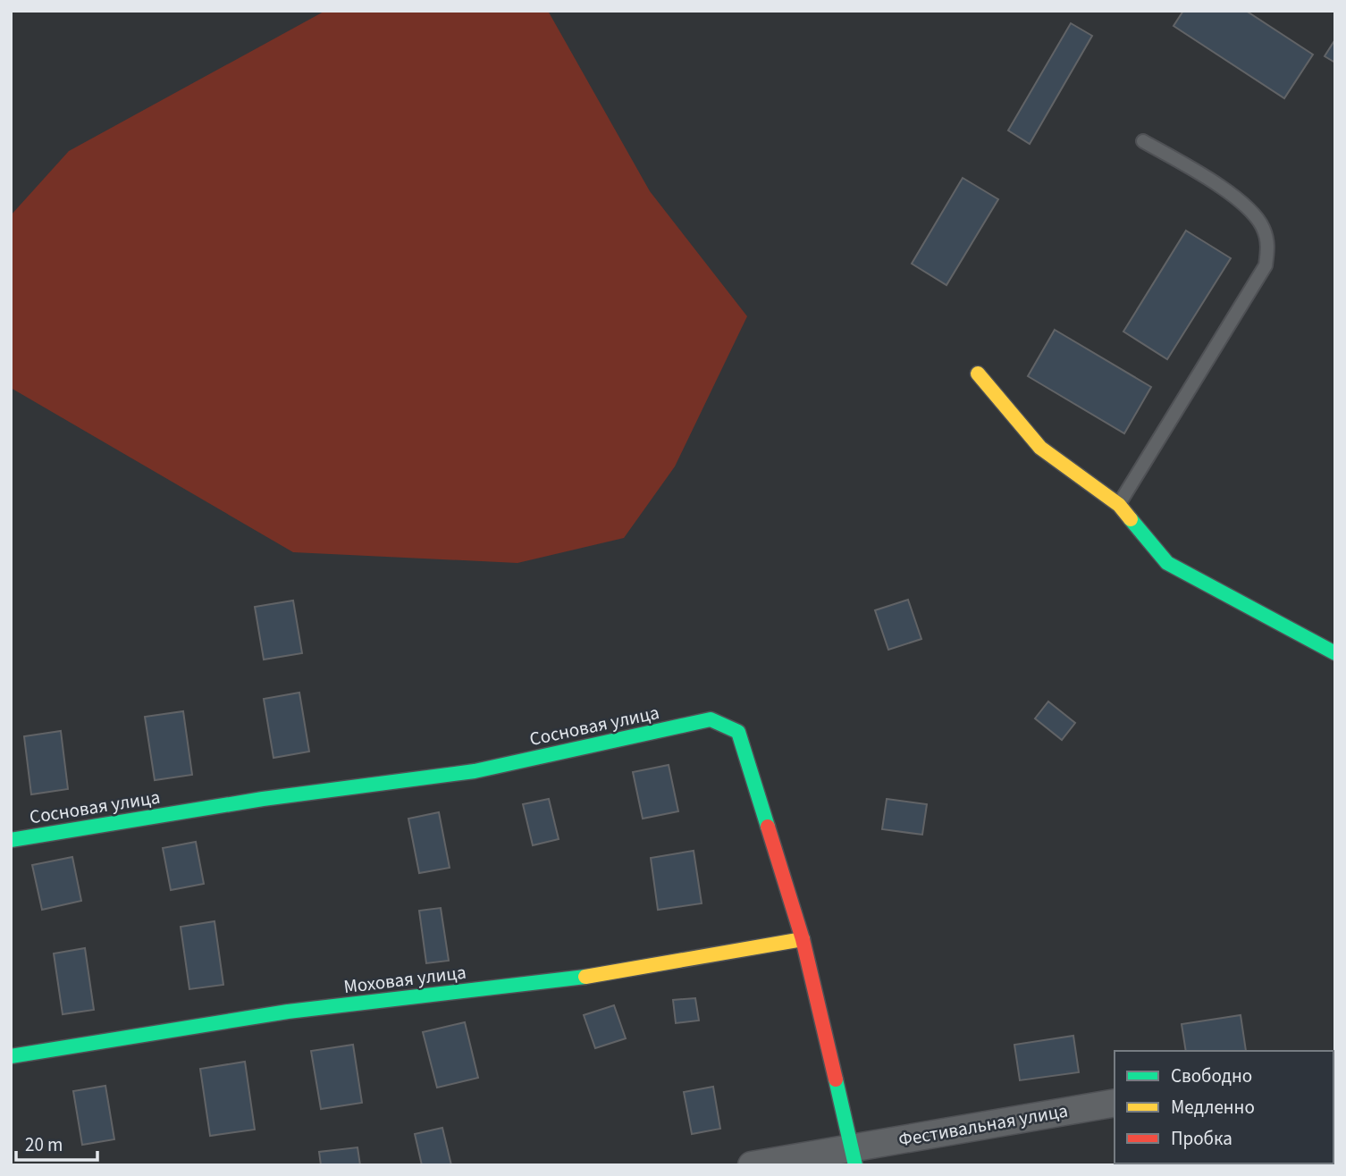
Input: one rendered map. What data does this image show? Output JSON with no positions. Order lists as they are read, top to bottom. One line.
{"streets":{"street":["Сосновая улица","Моховая улица","Фестивальная улица"]},"crossings":[["Сосновая улица","Моховая улица"],["Сосновая улица","Фестивальная улица"]],"legend":["Свободно","Медленно","Пробка"],"scale_bar":"20 m"}
